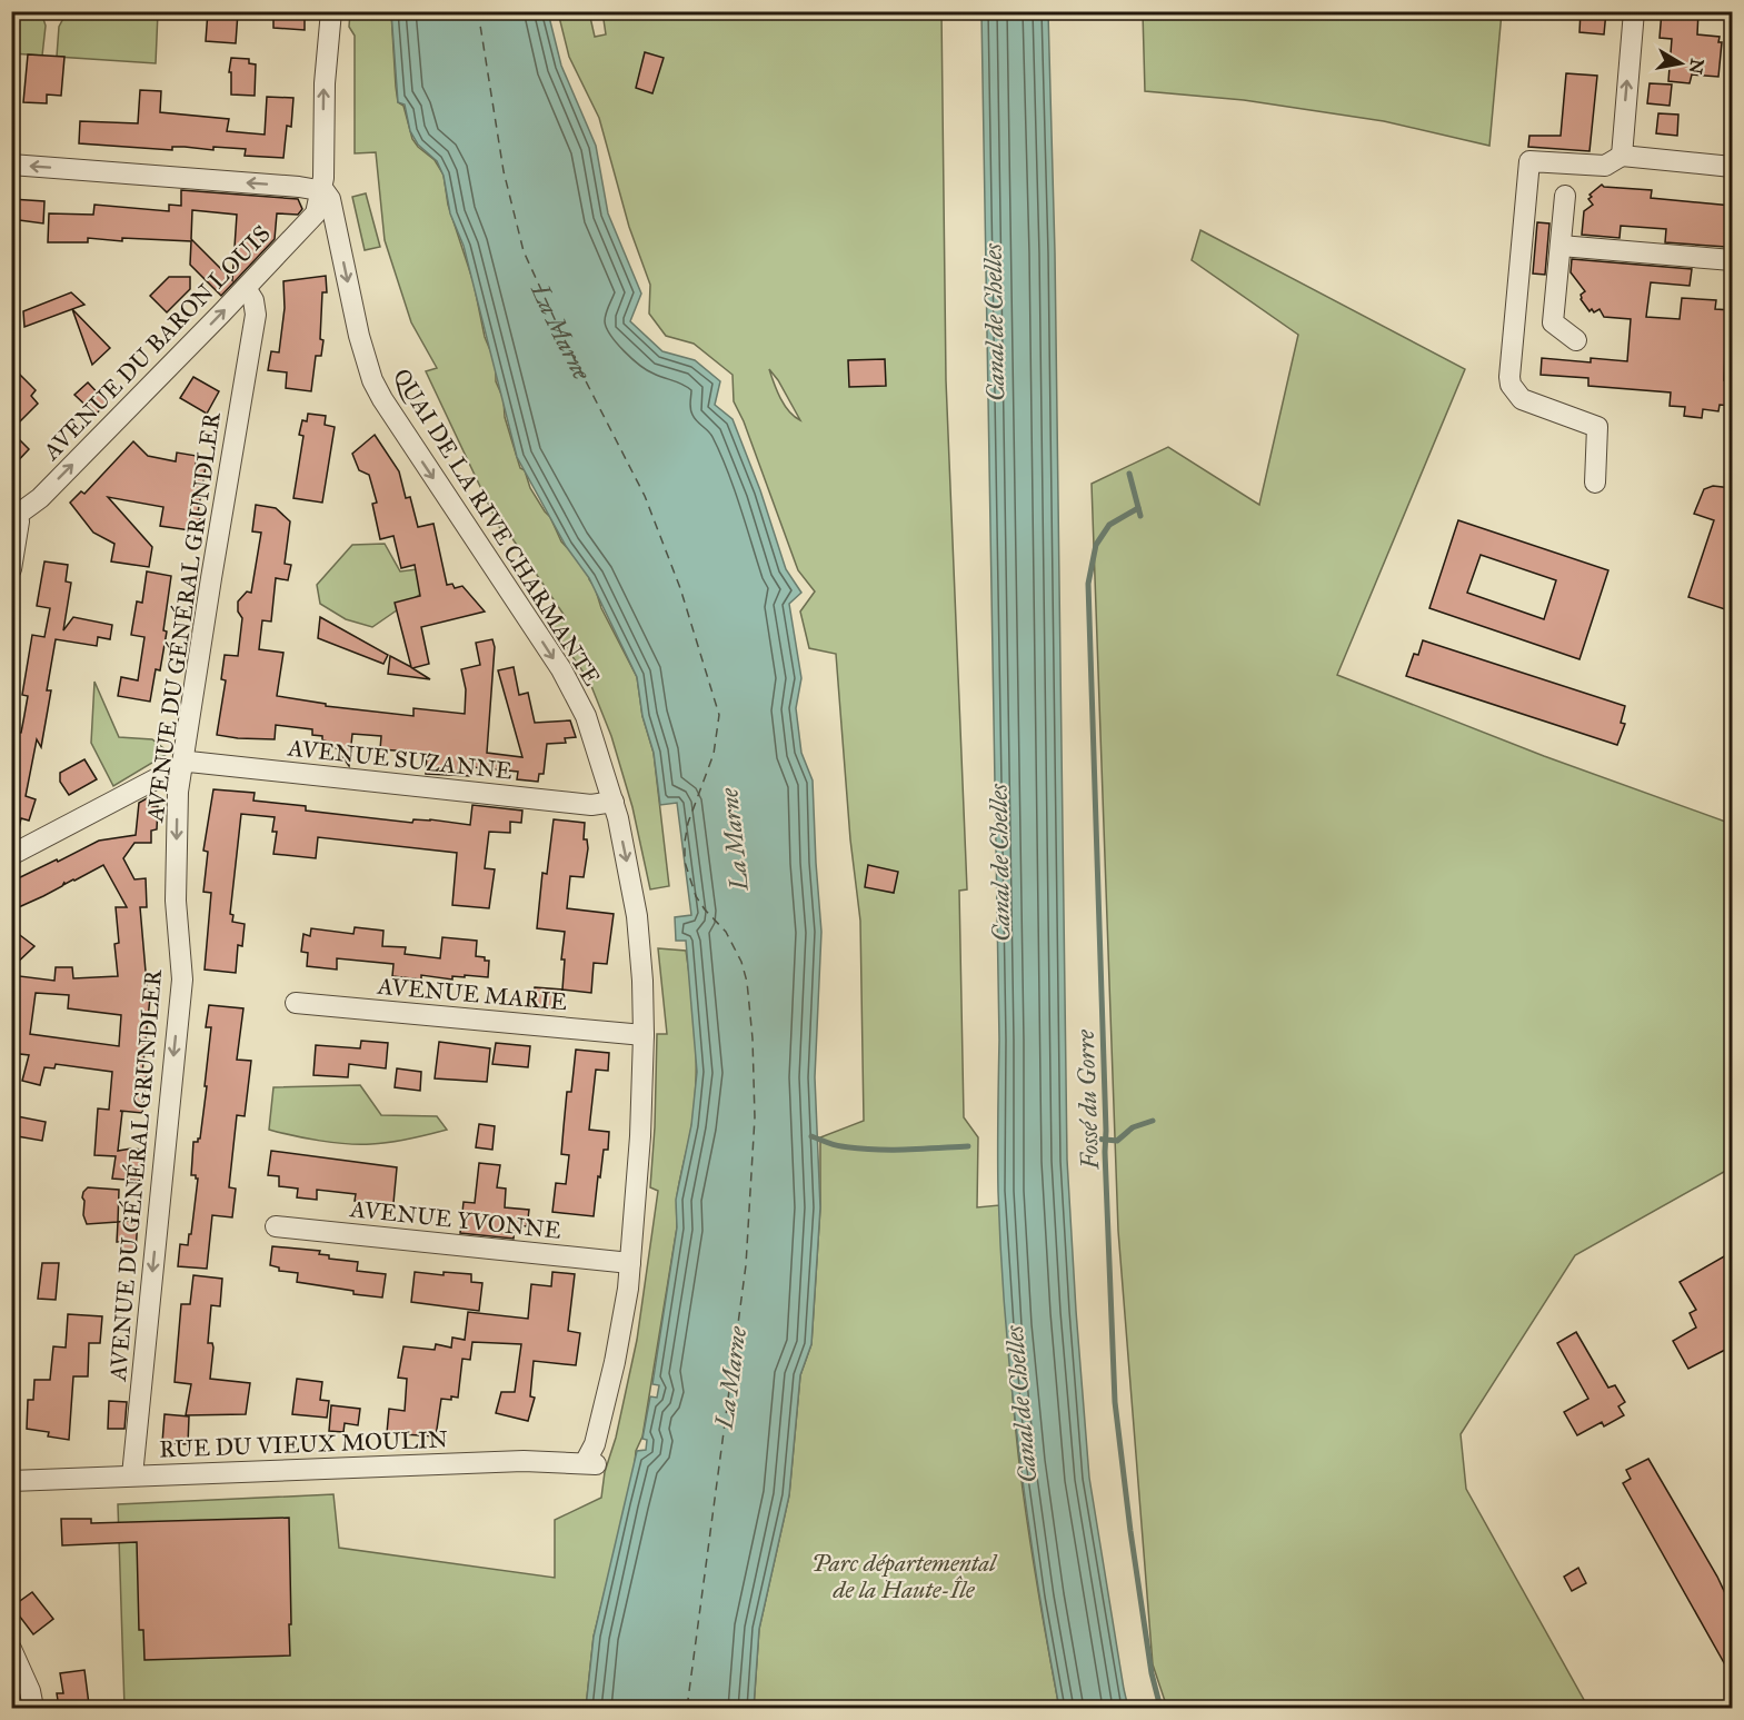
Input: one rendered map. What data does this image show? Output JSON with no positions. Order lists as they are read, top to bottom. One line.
{"streets":{"street":["AVENUE DU BARON LOUIS","QUAI DE LA RIVE CHARMANTE","AVENUE DU GÉNÉRAL GRUNDLER","AVENUE SUZANNE","AVENUE MARIE","AVENUE YVONNE","RUE DU VIEUX MOULIN"]},"crossings":[["AVENUE DU BARON LOUIS","QUAI DE LA RIVE CHARMANTE"],["AVENUE DU BARON LOUIS","AVENUE DU GÉNÉRAL GRUNDLER"],["QUAI DE LA RIVE CHARMANTE","AVENUE SUZANNE"],["QUAI DE LA RIVE CHARMANTE","AVENUE MARIE"],["QUAI DE LA RIVE CHARMANTE","AVENUE YVONNE"],["QUAI DE LA RIVE CHARMANTE","RUE DU VIEUX MOULIN"],["AVENUE DU GÉNÉRAL GRUNDLER","AVENUE SUZANNE"],["AVENUE DU GÉNÉRAL GRUNDLER","RUE DU VIEUX MOULIN"]],"one_way":["AVENUE DU BARON LOUIS","AVENUE DU GÉNÉRAL GRUNDLER"],"water":["Canal de Chelles","La Marne","Fossé du Gorre"],"parks":["Parc départemental de la Haute-Île"],"north":"right"}
